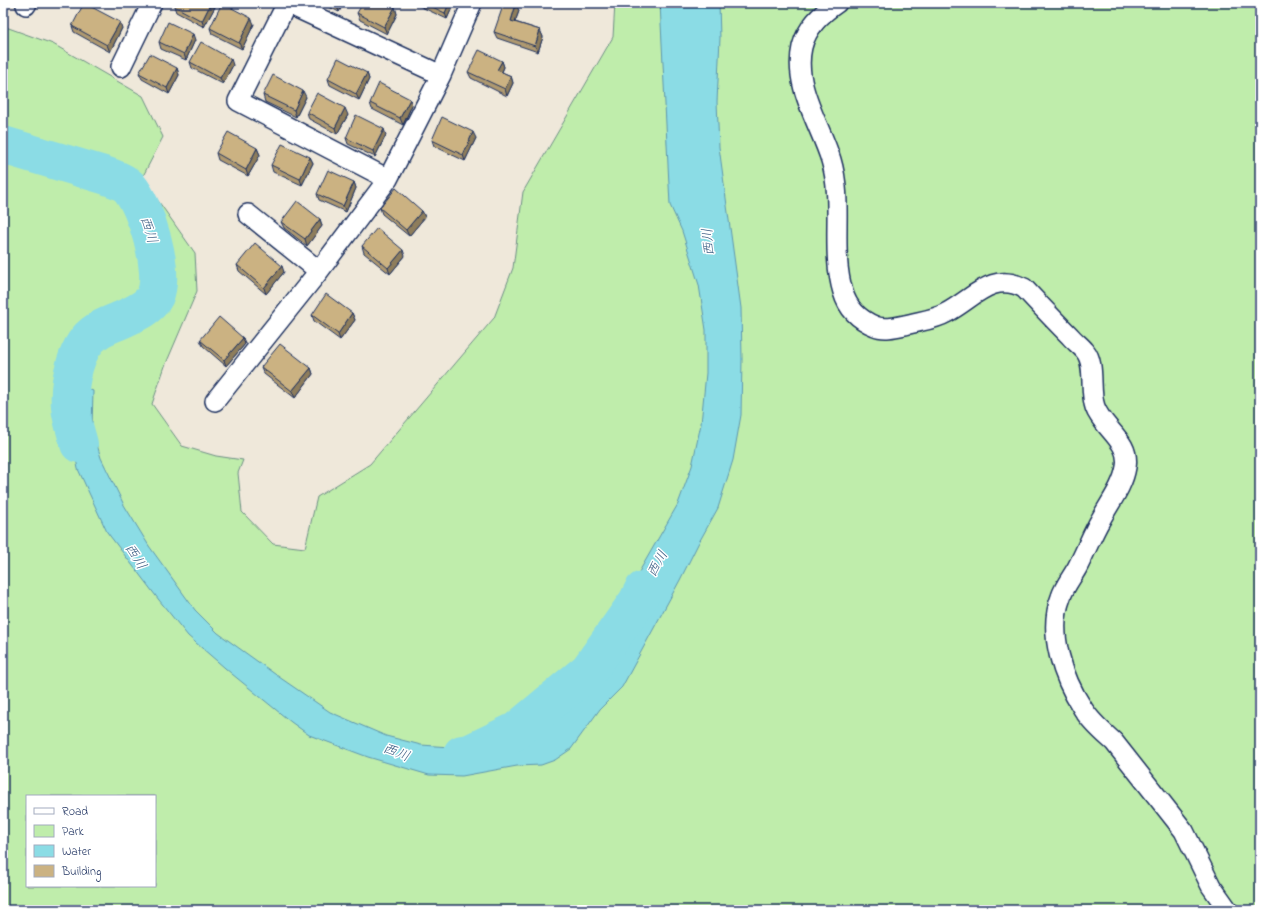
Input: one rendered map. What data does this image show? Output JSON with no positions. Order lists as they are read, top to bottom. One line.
{"water":["西川"],"legend":["Road","Park","Water","Building"]}
